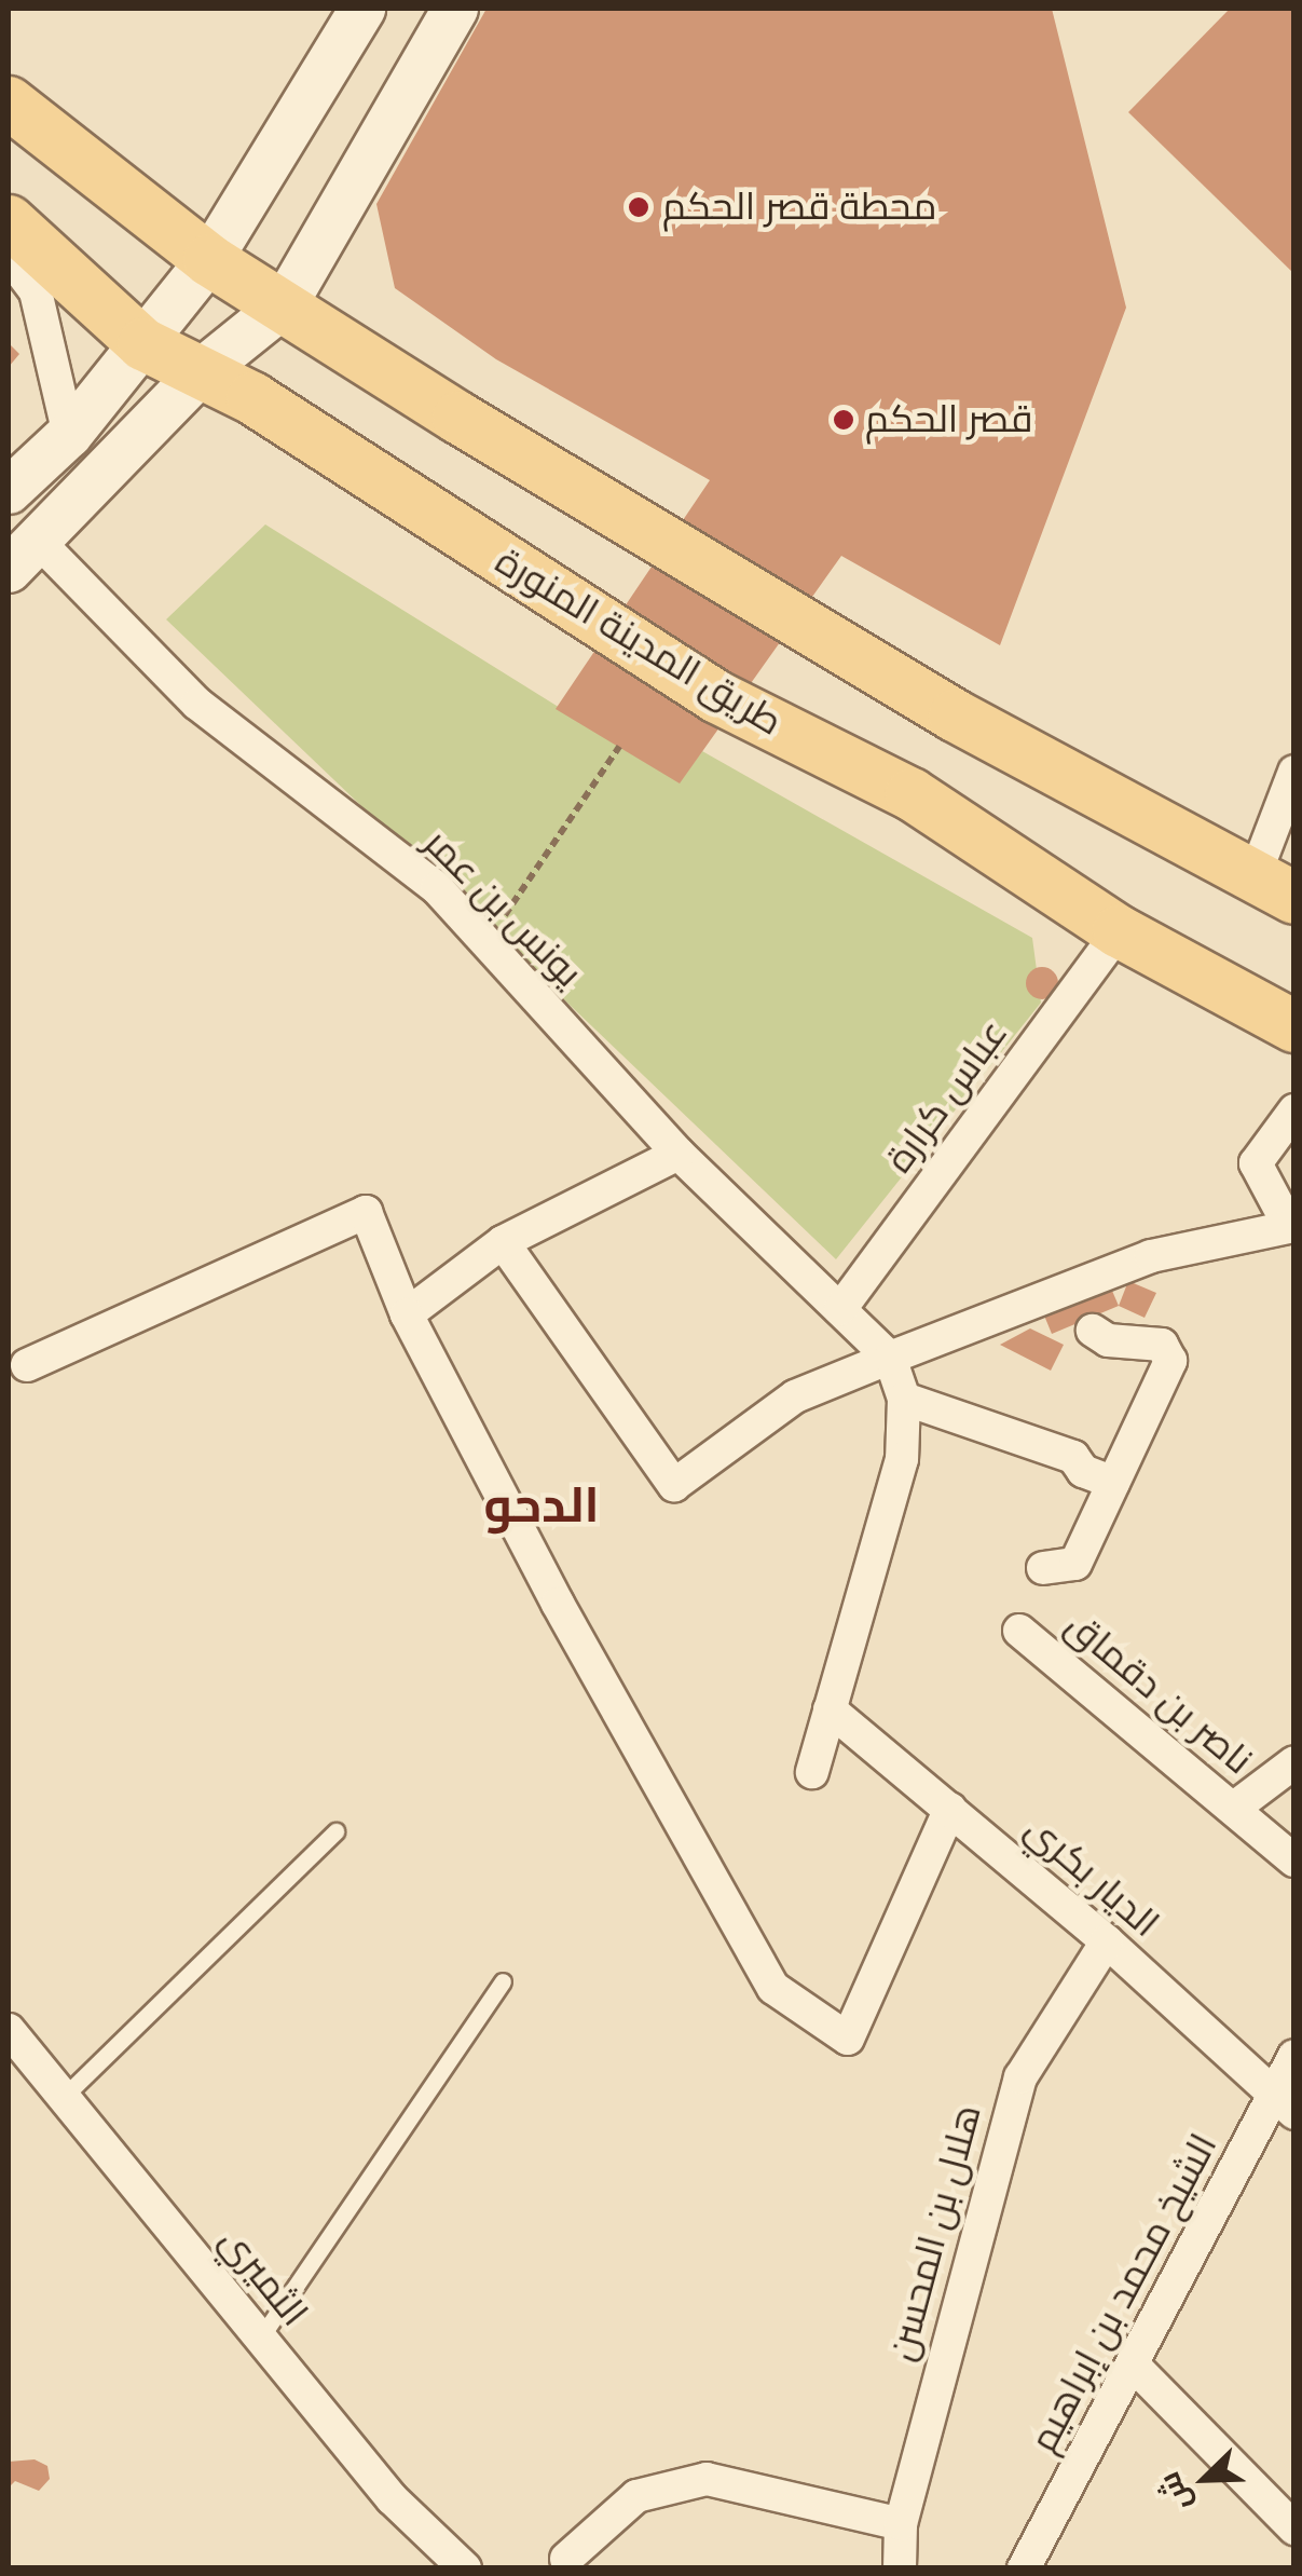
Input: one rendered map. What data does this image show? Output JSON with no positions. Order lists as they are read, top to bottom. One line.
{"streets":{"main road":["طريق المدينة المنورة"],"street":["يونس بن عمر","عباس كرارة","ناصر بن دقماق","الديار بكري","هلال بن المحسن","الثميري","الشيخ محمد بن إبراهيم"]},"crossings":[["طريق المدينة المنورة","عباس كرارة"],["يونس بن عمر","عباس كرارة"],["الديار بكري","هلال بن المحسن"],["الديار بكري","الشيخ محمد بن إبراهيم"]],"districts":["الدحو"],"places":["محطة قصر الحكم","قصر الحكم"],"north":"bottom left"}
